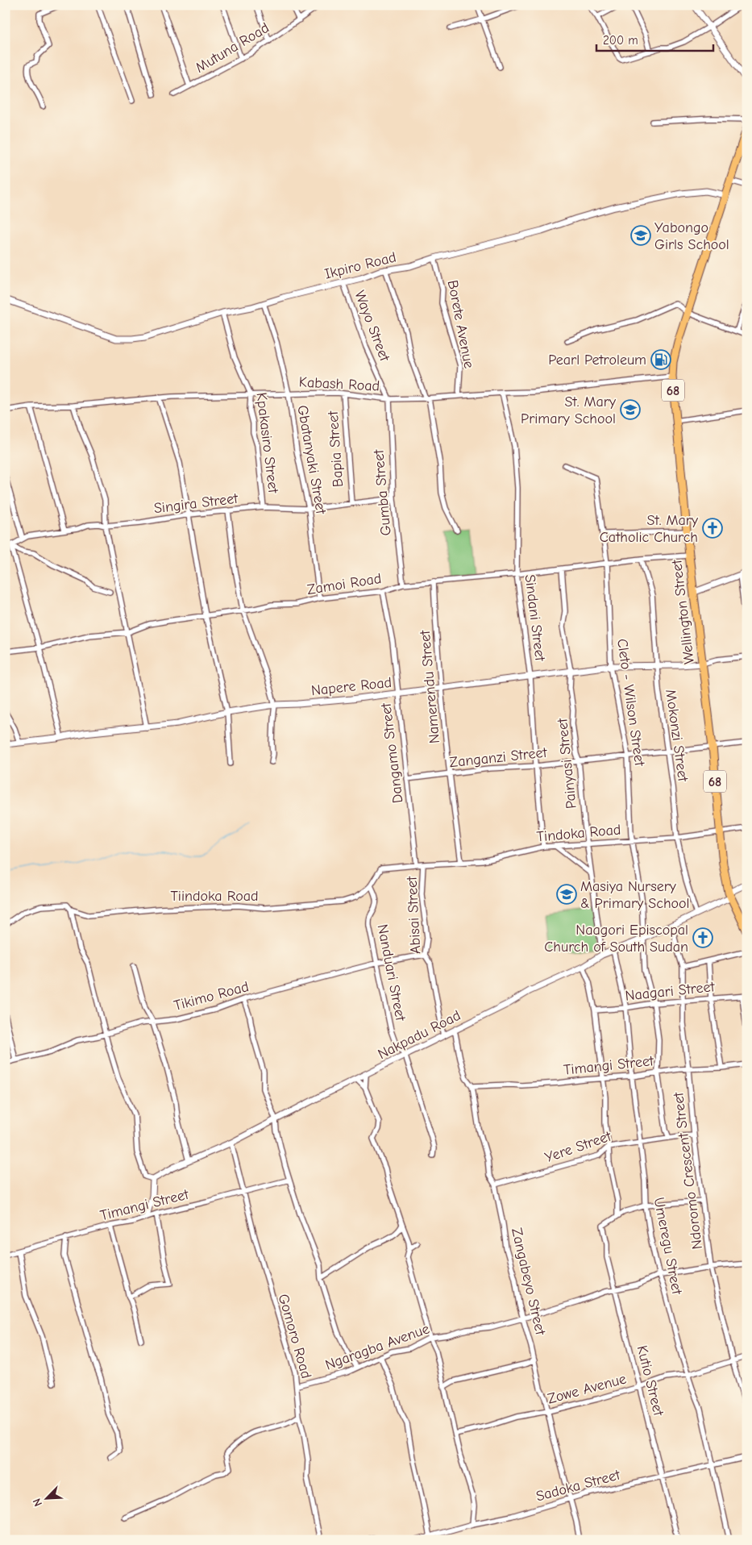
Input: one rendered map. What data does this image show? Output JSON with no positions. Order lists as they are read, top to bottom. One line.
{"streets":{"main road":["68","Wellington Street"],"street":["Mutuna Road","Ikpiro Road","Borete Avenue","Wayo Street","Kabash Road","Kpakasiro Street","Bapia Street","Gbatanyaki Street","Gumba Street","Singira Street","Zamoi Road","Sindani Street","Napere Road","Namerendu Street","Cleto - Wilson Street","Mokonzi Street","Dangamo Street","Zanganzi Street","Painyasi Street","Tindoka Road","Tiindoka Road","Abisai Street","Nanduari Street","Naagari Street","Tikimo Road","Nakpadu Road","Timangi Street","Yere Street","Ndoromo Crescent Street","Umeregu Street","Zangabeyo Street","Gomoro Road","Ngaragba Avenue","Kutio Street","Zowe Avenue","Sadoka Street"]},"crossings":[["Ikpiro Road","Borete Avenue"],["Ikpiro Road","Wayo Street"],["Ikpiro Road","Kpakasiro Street"],["Ikpiro Road","Gbatanyaki Street"],["Ikpiro Road","Wellington Street"],["Borete Avenue","Kabash Road"],["Wayo Street","Kabash Road"],["Wayo Street","Gumba Street"],["Kabash Road","Kpakasiro Street"],["Kabash Road","Bapia Street"],["Kabash Road","Gbatanyaki Street"],["Kabash Road","Gumba Street"],["Kabash Road","Wellington Street"],["Kabash Road","Sindani Street"],["Kpakasiro Street","Singira Street"],["Bapia Street","Singira Street"],["Gbatanyaki Street","Singira Street"],["Gbatanyaki Street","Zamoi Road"],["Gumba Street","Singira Street"],["Gumba Street","Zamoi Road"],["Zamoi Road","Wellington Street"],["Zamoi Road","Sindani Street"],["Zamoi Road","Namerendu Street"],["Zamoi Road","Cleto - Wilson Street"],["Zamoi Road","Mokonzi Street"],["Zamoi Road","Dangamo Street"],["Zamoi Road","Painyasi Street"],["Wellington Street","Napere Road"],["Wellington Street","Zanganzi Street"],["Wellington Street","Tindoka Road"],["Wellington Street","Nakpadu Road"],["Sindani Street","Napere Road"],["Sindani Street","Zanganzi Street"],["Sindani Street","Tindoka Road"],["Napere Road","Namerendu Street"],["Napere Road","Cleto - Wilson Street"],["Napere Road","Mokonzi Street"],["Napere Road","Dangamo Street"],["Napere Road","Painyasi Street"],["Namerendu Street","Zanganzi Street"],["Namerendu Street","Tindoka Road"],["Cleto - Wilson Street","Zanganzi Street"],["Cleto - Wilson Street","Tindoka Road"],["Cleto - Wilson Street","Naagari Street"],["Cleto - Wilson Street","Nakpadu Road"],["Cleto - Wilson Street","Timangi Street"],["Cleto - Wilson Street","Yere Street"],["Mokonzi Street","Zanganzi Street"],["Mokonzi Street","Tindoka Road"],["Mokonzi Street","Nakpadu Road"],["Dangamo Street","Zanganzi Street"],["Dangamo Street","Tindoka Road"],["Dangamo Street","Tiindoka Road"],["Zanganzi Street","Painyasi Street"],["Painyasi Street","Tindoka Road"],["Painyasi Street","Nakpadu Road"],["Tindoka Road","Tiindoka Road"],["Tindoka Road","Abisai Street"],["Tiindoka Road","Nanduari Street"],["Abisai Street","Tikimo Road"],["Abisai Street","Nakpadu Road"],["Nanduari Street","Tikimo Road"],["Nanduari Street","Nakpadu Road"],["Naagari Street","Ndoromo Crescent Street"],["Naagari Street","Umeregu Street"],["Nakpadu Road","Ndoromo Crescent Street"],["Nakpadu Road","Umeregu Street"],["Nakpadu Road","Zangabeyo Street"],["Nakpadu Road","Gomoro Road"],["Timangi Street","Ndoromo Crescent Street"],["Timangi Street","Umeregu Street"],["Timangi Street","Zangabeyo Street"],["Timangi Street","Gomoro Road"],["Yere Street","Ndoromo Crescent Street"],["Yere Street","Umeregu Street"],["Yere Street","Zangabeyo Street"],["Ndoromo Crescent Street","Ngaragba Avenue"],["Ndoromo Crescent Street","Zowe Avenue"],["Umeregu Street","Ngaragba Avenue"],["Umeregu Street","Zowe Avenue"],["Umeregu Street","Sadoka Street"],["Zangabeyo Street","Ngaragba Avenue"],["Zangabeyo Street","Zowe Avenue"],["Zangabeyo Street","Sadoka Street"],["Gomoro Road","Ngaragba Avenue"],["Ngaragba Avenue","Kutio Street"],["Kutio Street","Zowe Avenue"],["Kutio Street","Sadoka Street"]],"places":{"school or university":["Yabongo Girls School","St. Mary Primary School","Masiya Nursery & Primary School"],"fuel station":["Pearl Petroleum"],"church":["St. Mary Catholic Church","Naagori Episcopal Church of South Sudan"]},"scale_bar":"200 m","north":"bottom left"}
